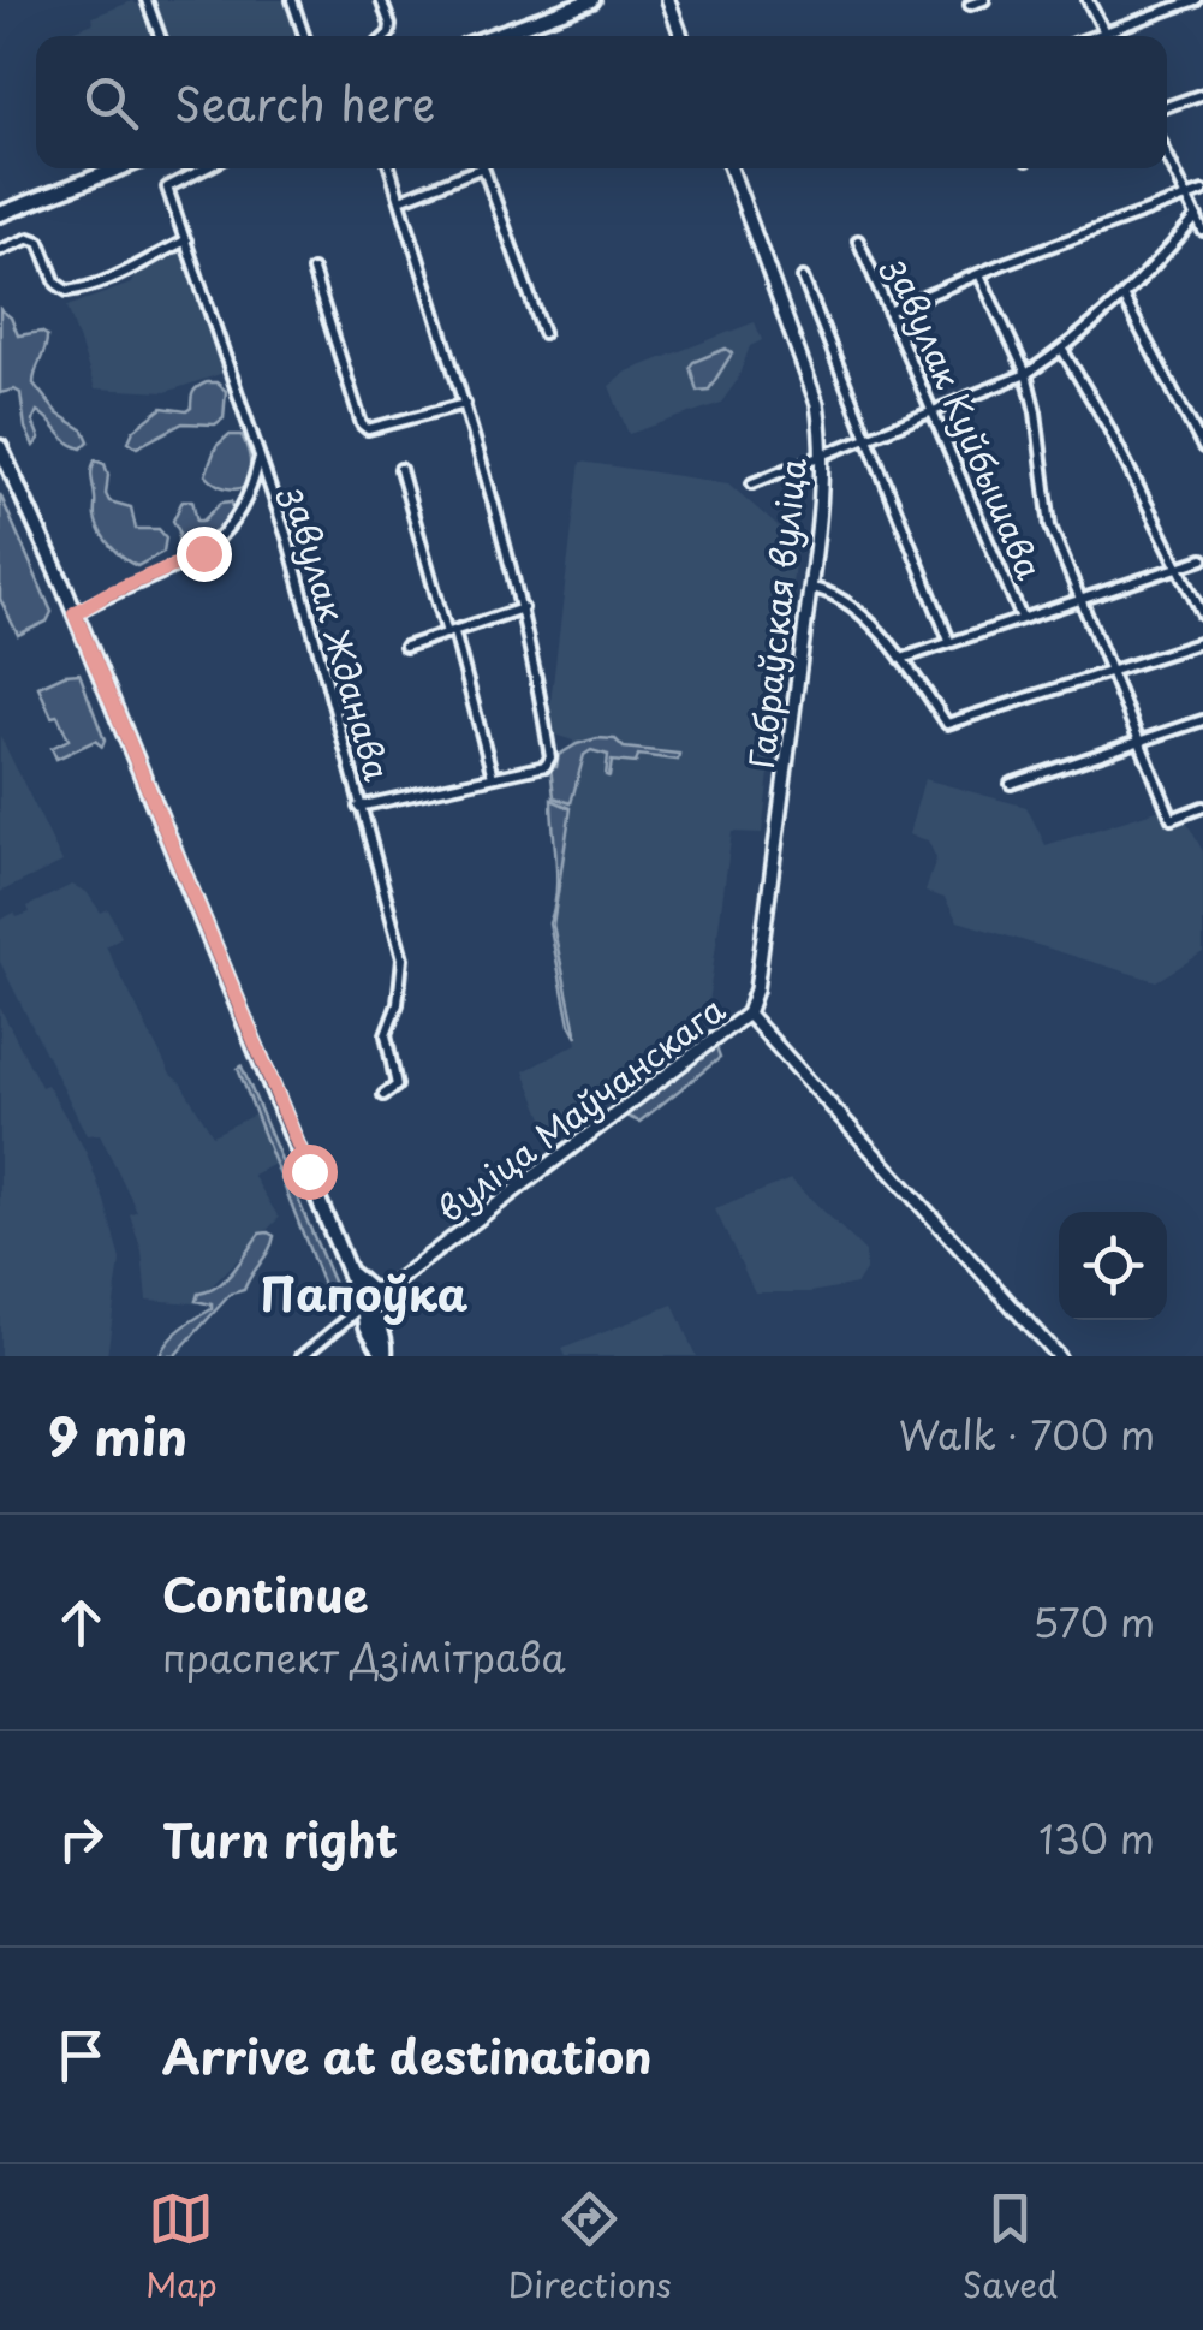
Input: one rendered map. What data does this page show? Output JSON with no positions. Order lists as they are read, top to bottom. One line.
{"streets":{"main road":["Габраўская вуліца","вуліца Маўчанскага"],"street":["завулак Куйбышава","завулак Жданава"]},"crossings":[["Габраўская вуліца","вуліца Маўчанскага"]],"districts":["Папоўка"],"page":{"search":"Search here","heading":["9 min","Walk · 700 m"],"list":[["Continue","праспект Дзімітрава","570 m"],["Turn right","130 m"],"Arrive at destination"],"nav":["Map","Directions","Saved"]}}
